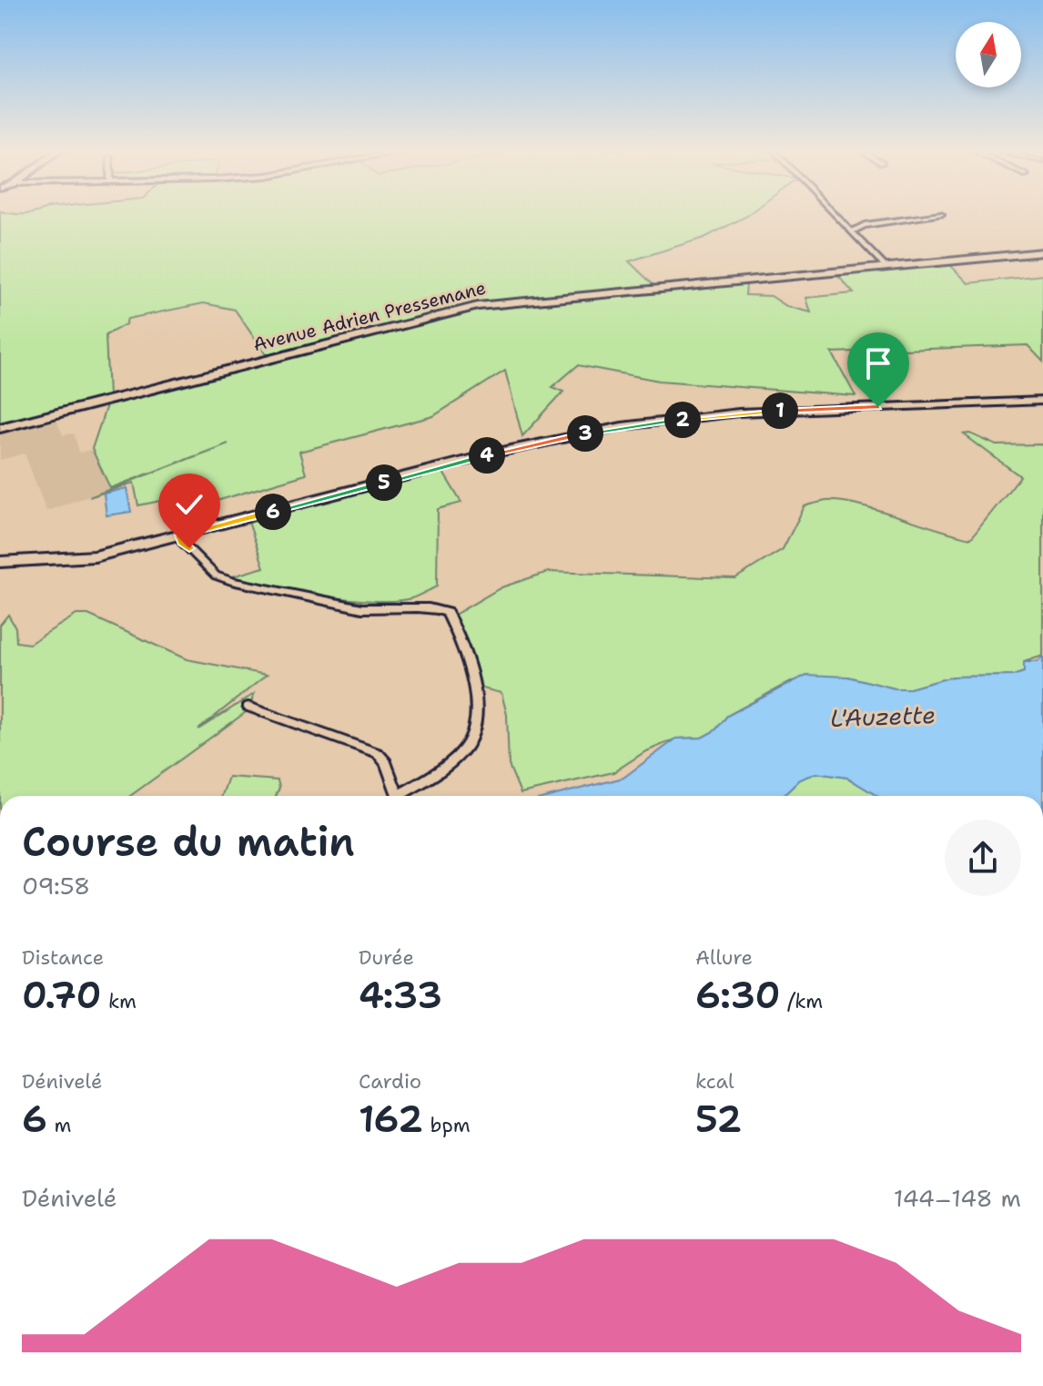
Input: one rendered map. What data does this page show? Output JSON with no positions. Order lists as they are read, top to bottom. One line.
{"streets":{"main road":["Avenue Adrien Pressemane"]},"water":["L'Auzette"],"north":"top","page":{"pins":["1","2","3","4","5","6"],"heading":["Course du matin","09:58"],"stats":[["Distance","0.70 km"],["Durée","4:33"],["Allure","6:30 /km"],["Dénivelé","6 m"],["Cardio","162 bpm"],["kcal","52"]],"chart":["Dénivelé","144–148 m"]}}
